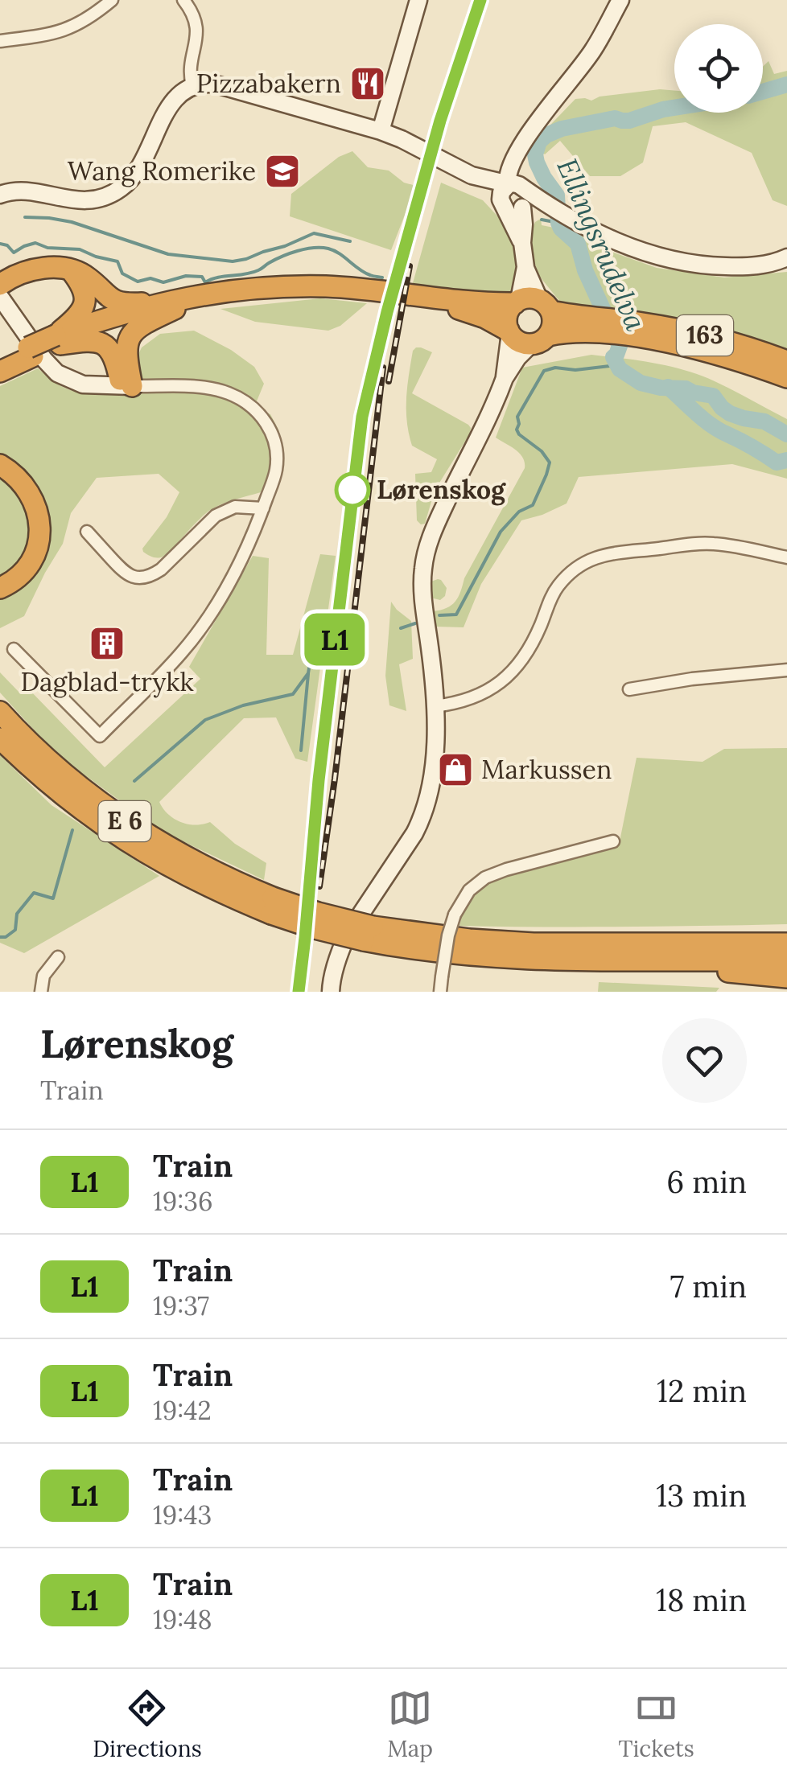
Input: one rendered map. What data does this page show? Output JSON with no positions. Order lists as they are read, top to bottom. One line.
{"streets":{"highway":["163","E 6"]},"water":["Ellingsrudelva"],"places":{"restaurant":["Pizzabakern"],"school or university":["Wang Romerike"],"other":["Lørenskog"],"building":["Dagblad-trykk"],"shop":["Markussen"]},"page":{"on_map":"L1","heading":["Lørenskog","Train"],"list":[{"mark":"L1","name":"Train","note":"19:36","value":"6 min"},{"mark":"L1","name":"Train","note":"19:37","value":"7 min"},{"mark":"L1","name":"Train","note":"19:42","value":"12 min"},{"mark":"L1","name":"Train","note":"19:43","value":"13 min"},{"mark":"L1","name":"Train","note":"19:48","value":"18 min"}],"tabs":["Directions","Map","Tickets"]}}
